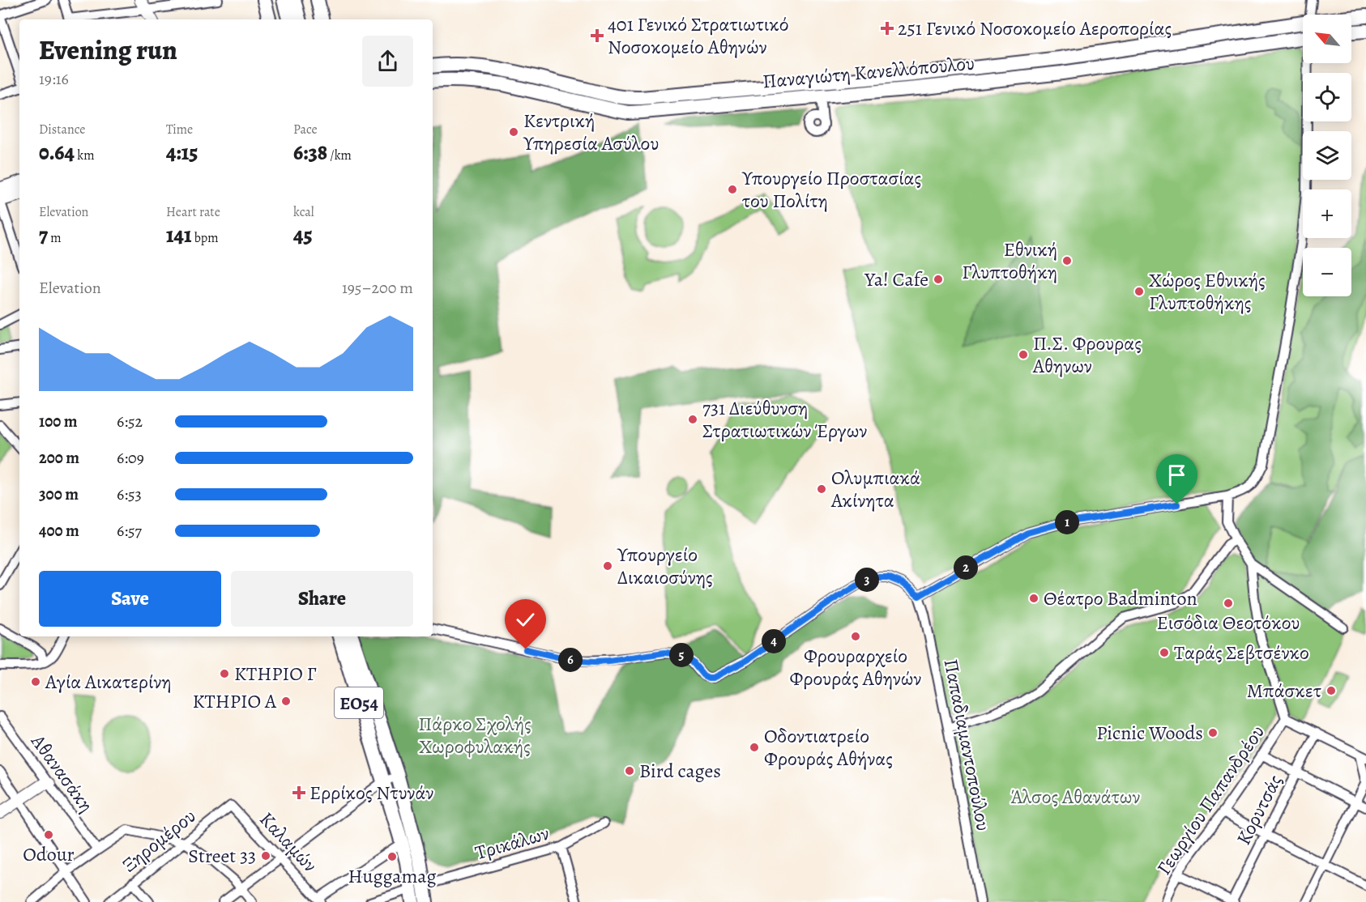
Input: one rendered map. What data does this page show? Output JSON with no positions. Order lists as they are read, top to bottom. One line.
{"streets":{"main road":["Παναγιώτη Κανελλόπουλου","ΕΟ54"],"street":["Παπαδιαμαντοπούλου","Αθανασάκη","Γεωργίου Παπανδρέου","Κορυτσάς","Ξηρομέρου","Καλαμών","Τρικάλων"]},"crossings":[["ΕΟ54","Τρικάλων"],["Ξηρομέρου","Καλαμών"]],"parks":["Πάρκο Σχολής Χωροφυλακής","Άλσος Αθανάτων"],"places":{"health":["251 Γενικό Νοσοκομείο Αεροπορίας","401 Γενικό Στρατιωτικό Νοσοκομείο Αθηνών","Ερρίκος Ντυνάν"],"other":["Κεντρική Υπηρεσία Ασύλου","Υπουργείο Προστασίας του Πολίτη","Εθνική Γλυπτοθήκη","Ya! Cafe","Χώρος Εθνικής Γλυπτοθήκης","Π.Σ. Φρουρας Αθηνων","731 Διεύθυνση Στρατιωτικών Έργων","Ολυμπιακά Ακίνητα","Υπουργείο Δικαιοσύνης","Θέατρο Badminton","Εισόδια Θεοτόκου","Φρουραρχείο Φρουράς Αθηνών","Ταράς Σεβτσένκο","ΚΤΗΡΙΟ Γ","Αγία Αικατερίνη","Μπάσκετ","ΚΤΗΡΙΟ Α","Picnic Woods","Οδοντιατρείο Φρουράς Αθήνας","Bird cages","Odour","Street 33","Huggamag"]},"north":"top left","page":{"map_buttons":["+","−"],"heading":["Evening run","19:16"],"stats":[["Distance","0.64 km"],["Time","4:15"],["Pace","6:38 /km"],["Elevation","7 m"],["Heart rate","141 bpm"],["kcal","45"]],"chart":["Elevation","195–200 m"],"list":[{"name":"100 m","note":"6:52"},{"name":"200 m","note":"6:09"},{"name":"300 m","note":"6:53"},{"name":"400 m","note":"6:57"}],"pins":["1","2","3","4","5","6"],"buttons":["Save","Share"]}}
